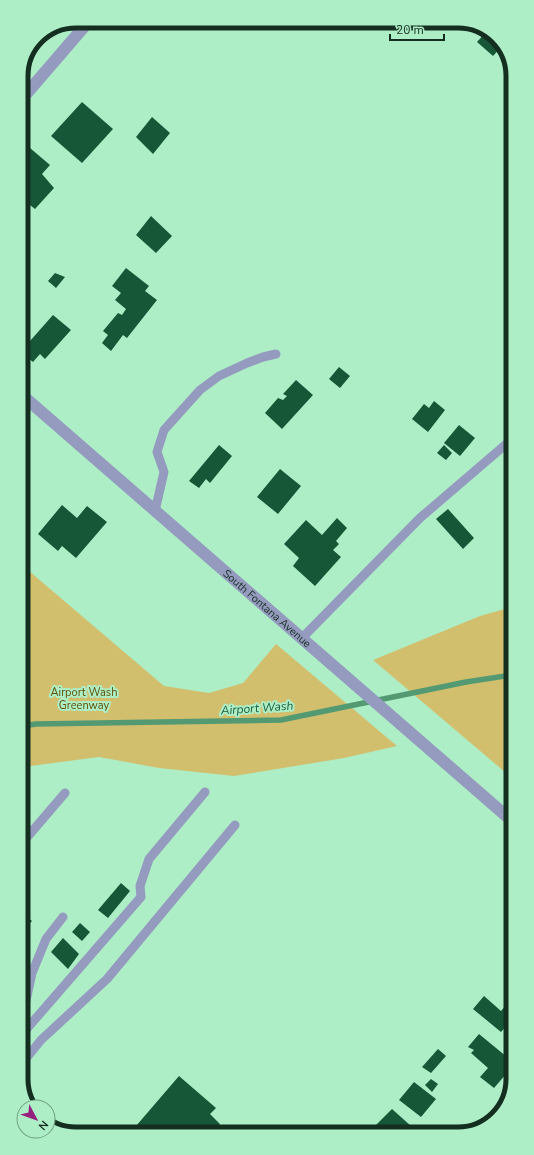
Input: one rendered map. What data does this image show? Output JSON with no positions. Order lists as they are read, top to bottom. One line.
{"streets":{"street":["South Fontana Avenue"]},"water":["Airport Wash"],"parks":["Airport Wash Greenway"],"scale_bar":"20 m","north":"bottom right"}
